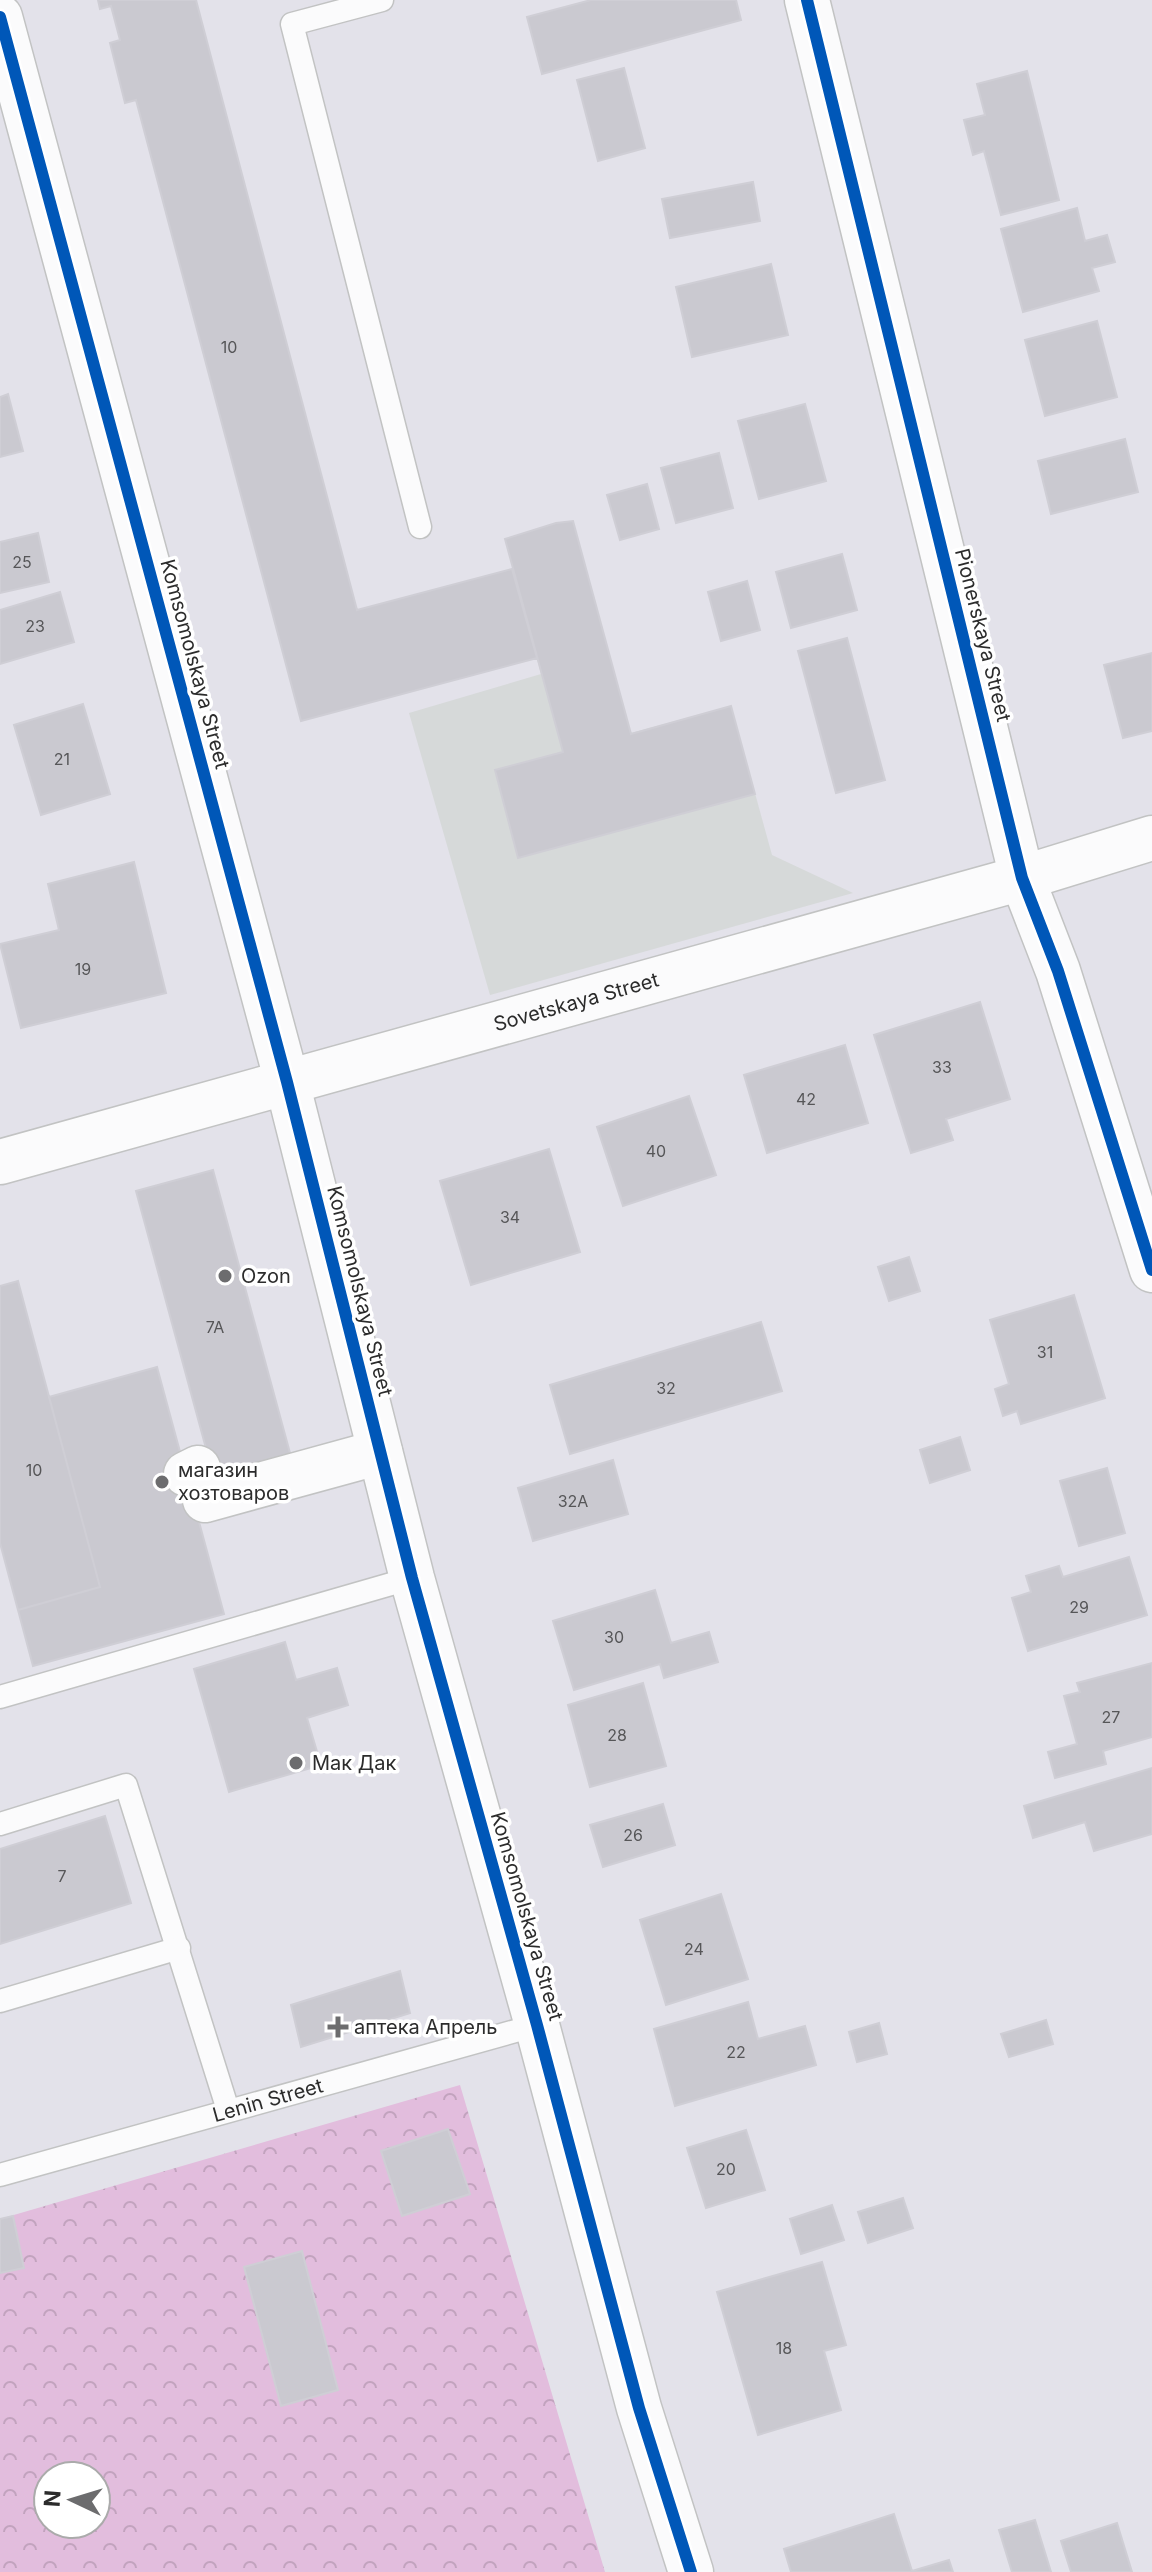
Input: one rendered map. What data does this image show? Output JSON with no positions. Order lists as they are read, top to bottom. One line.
{"streets":{"street":["Pionerskaya Street","Komsomolskaya Street","Sovetskaya Street"],"lane":["Lenin Street"]},"crossings":[["Pionerskaya Street","Sovetskaya Street"],["Komsomolskaya Street","Sovetskaya Street"],["Komsomolskaya Street","Lenin Street"]],"places":{"other":["Ozon","магазин хозтоваров","Мак Дак"],"health":["аптека Апрель"]},"house_numbers":["10","25","23","21","19","33","42","40","34","7А","31","32","10","32А","29","30","27","28","26","7","24","22","20","18"],"north":"left"}
